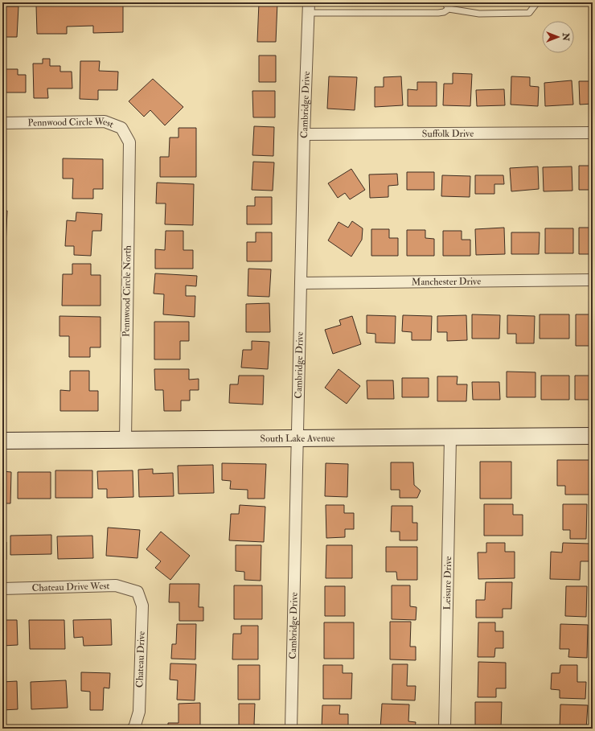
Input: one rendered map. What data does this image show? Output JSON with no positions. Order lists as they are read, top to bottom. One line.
{"streets":{"street":["Cambridge Drive","Pennwood Circle West","Suffolk Drive","Manchester Drive","Pennwood Circle North","South Lake Avenue","Leisure Drive","Chateau Drive West","Chateau Drive"]},"crossings":[["Cambridge Drive","Suffolk Drive"],["Cambridge Drive","Manchester Drive"],["Cambridge Drive","South Lake Avenue"],["Pennwood Circle West","Pennwood Circle North"],["Pennwood Circle North","South Lake Avenue"],["South Lake Avenue","Leisure Drive"],["Chateau Drive West","Chateau Drive"]],"north":"right"}
